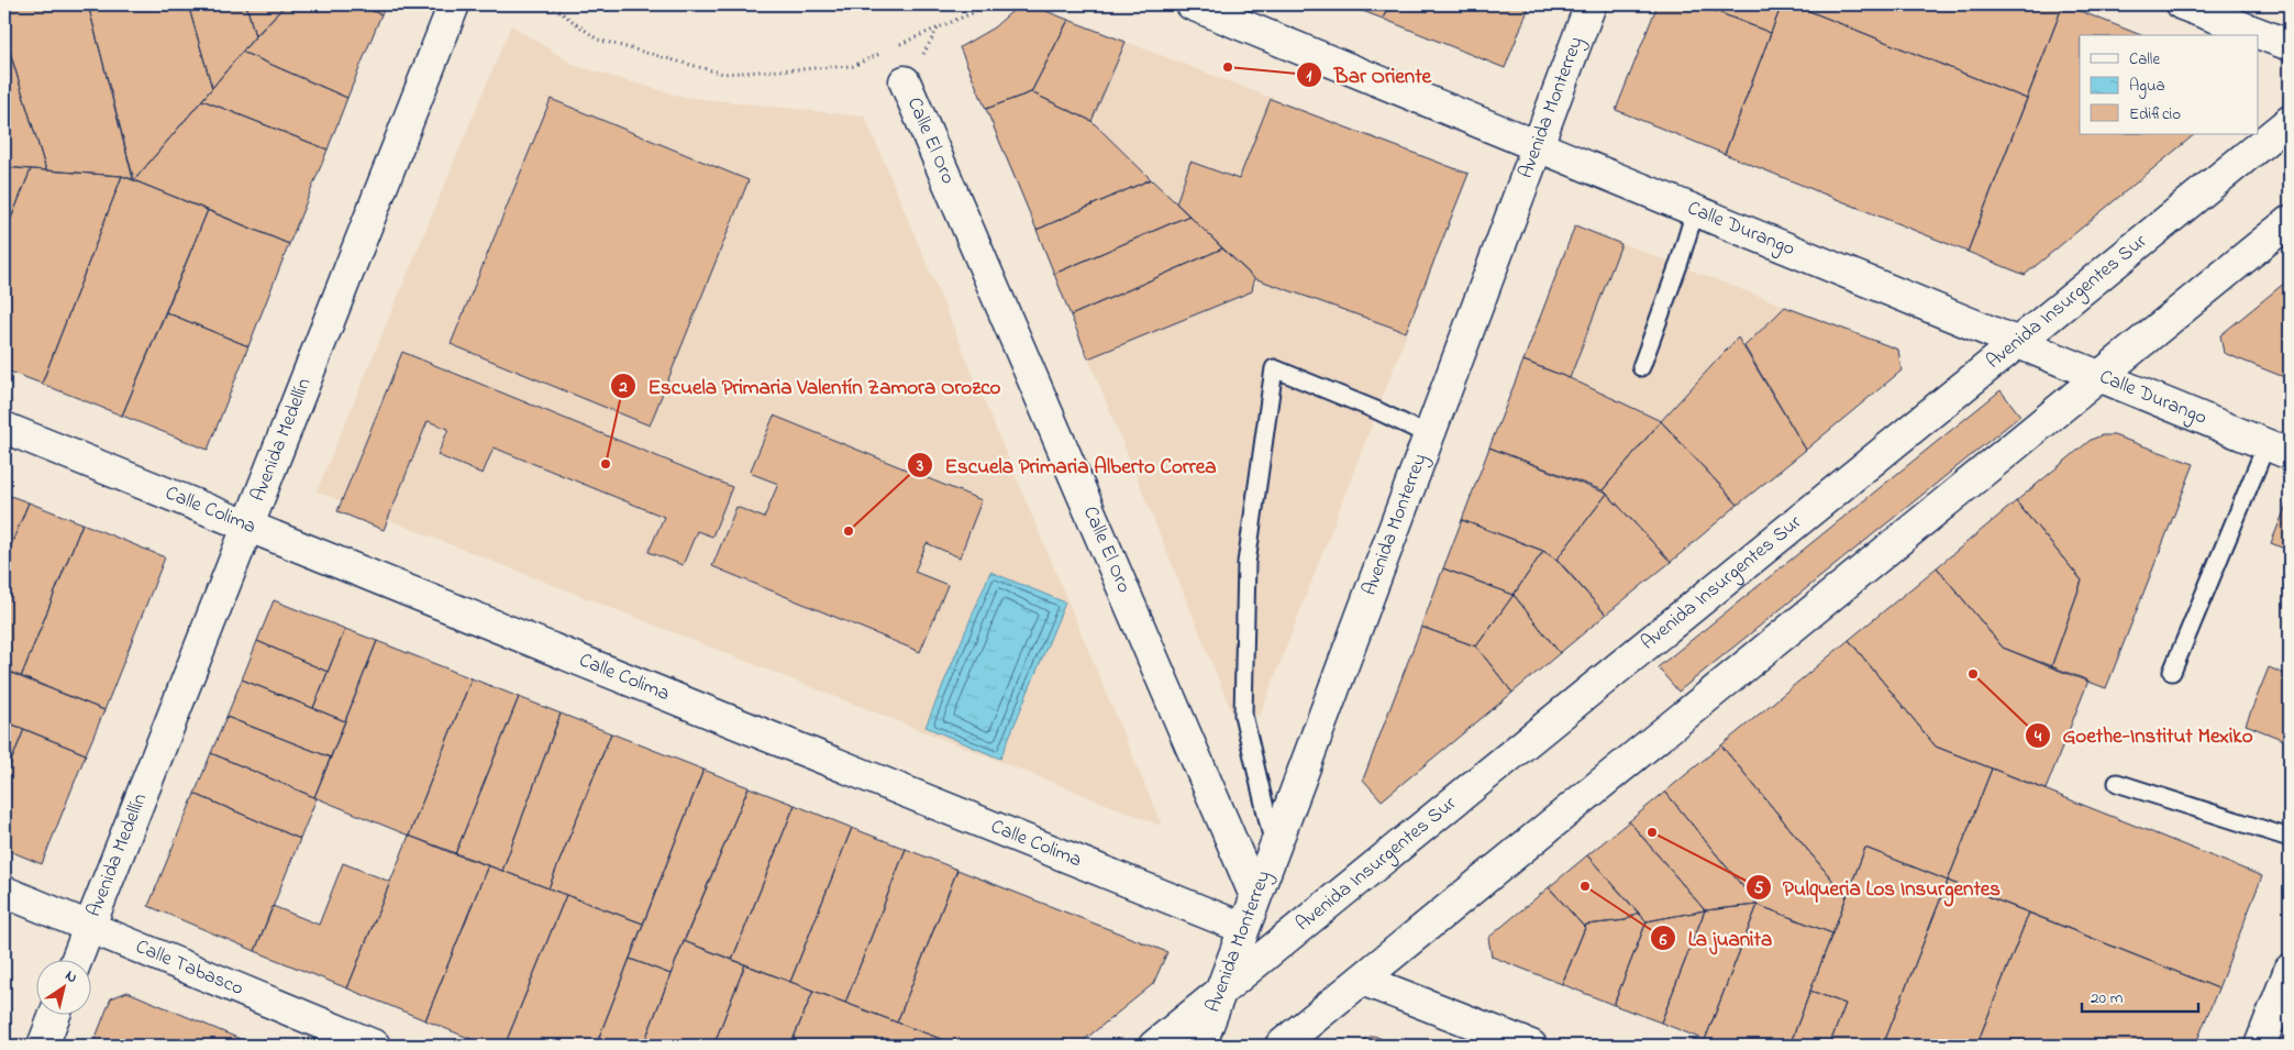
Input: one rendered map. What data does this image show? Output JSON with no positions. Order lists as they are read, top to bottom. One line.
{"streets":{"street":["Avenida Monterrey","Calle El Oro","Calle Durango","Avenida Insurgentes Sur","Avenida Medellín","Calle Colima","Calle Tabasco"]},"crossings":[["Avenida Monterrey","Calle El Oro"],["Avenida Monterrey","Calle Durango"],["Avenida Monterrey","Avenida Insurgentes Sur"],["Avenida Monterrey","Calle Colima"],["Calle Durango","Avenida Insurgentes Sur"],["Avenida Medellín","Calle Colima"],["Avenida Medellín","Calle Tabasco"]],"places":["Bar Oriente","Escuela Primaria Valentín Zamora Orozco","Escuela Primaria Alberto Correa","Goethe-Institut Mexiko","Pulqueria Los Insurgentes","La juanita"],"legend":["Calle","Agua","Edificio"],"scale_bar":"20 m","north":"top right"}
